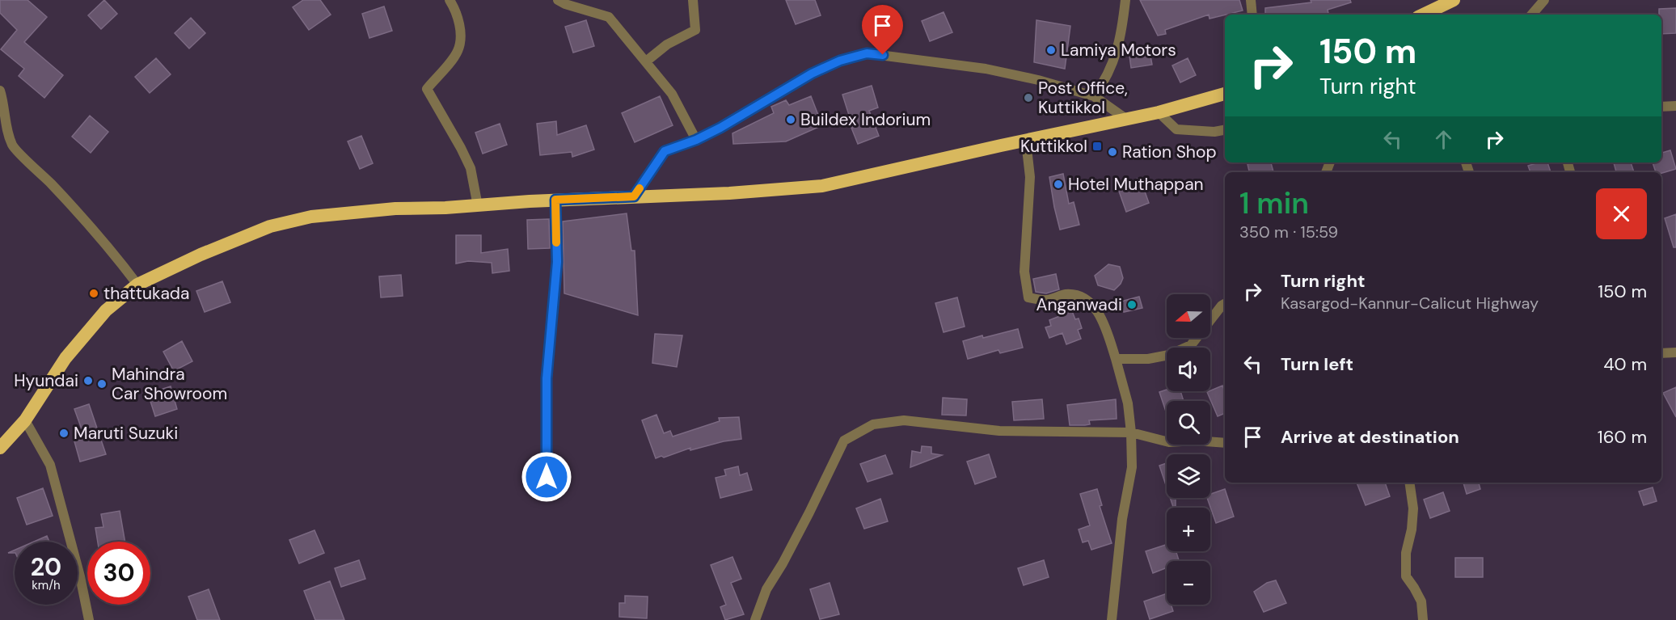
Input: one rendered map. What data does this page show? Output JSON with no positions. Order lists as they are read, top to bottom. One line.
{"places":{"other":["Lamiya Motors","Post Office, Kuttikkol","Buildex Indorium","Ration Shop","Hotel Muthappan","thattukada","Anganwadi","Hyundai","Mahindra Car Showroom","Maruti Suzuki"],"transit":["Kuttikkol"]},"north":"left","page":{"turn":["150 m","Turn right"],"heading":["1 min","350 m · 15:59"],"list":[{"name":"Turn right","note":"Kasargod-Kannur-Calicut Highway","value":"150 m"},{"name":"Turn left","value":"40 m"},{"name":"Arrive at destination","value":"160 m"}],"map_buttons":["+","−"],"speed":"20 km/h","limit":"30"}}
